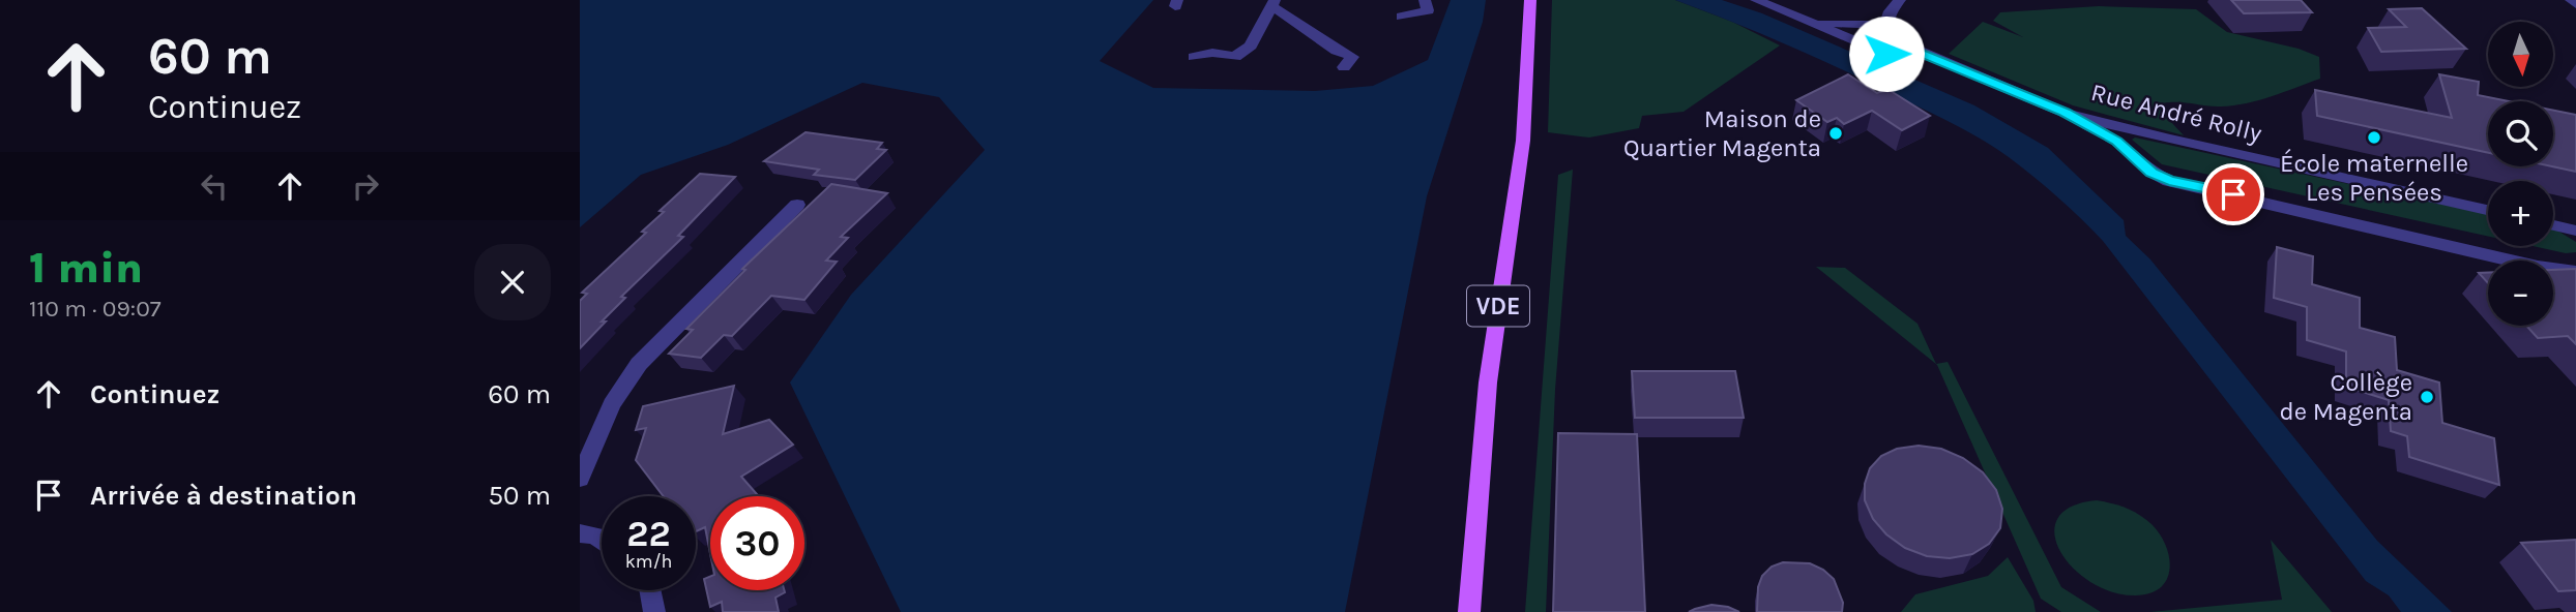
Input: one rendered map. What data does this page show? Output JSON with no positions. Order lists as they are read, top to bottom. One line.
{"streets":{"main road":["VDE"],"street":["Rue André Rolly"]},"places":["Maison de Quartier Magenta","École maternelle Les Pensées","Collège de Magenta"],"north":"bottom","page":{"turn":["60 m","Continuez"],"map_buttons":["+","−"],"heading":["1 min","110 m · 09:07"],"list":[{"name":"Continuez","value":"60 m"},{"name":"Arrivée à destination","value":"50 m"}],"speed":"22 km/h","limit":"30"}}
